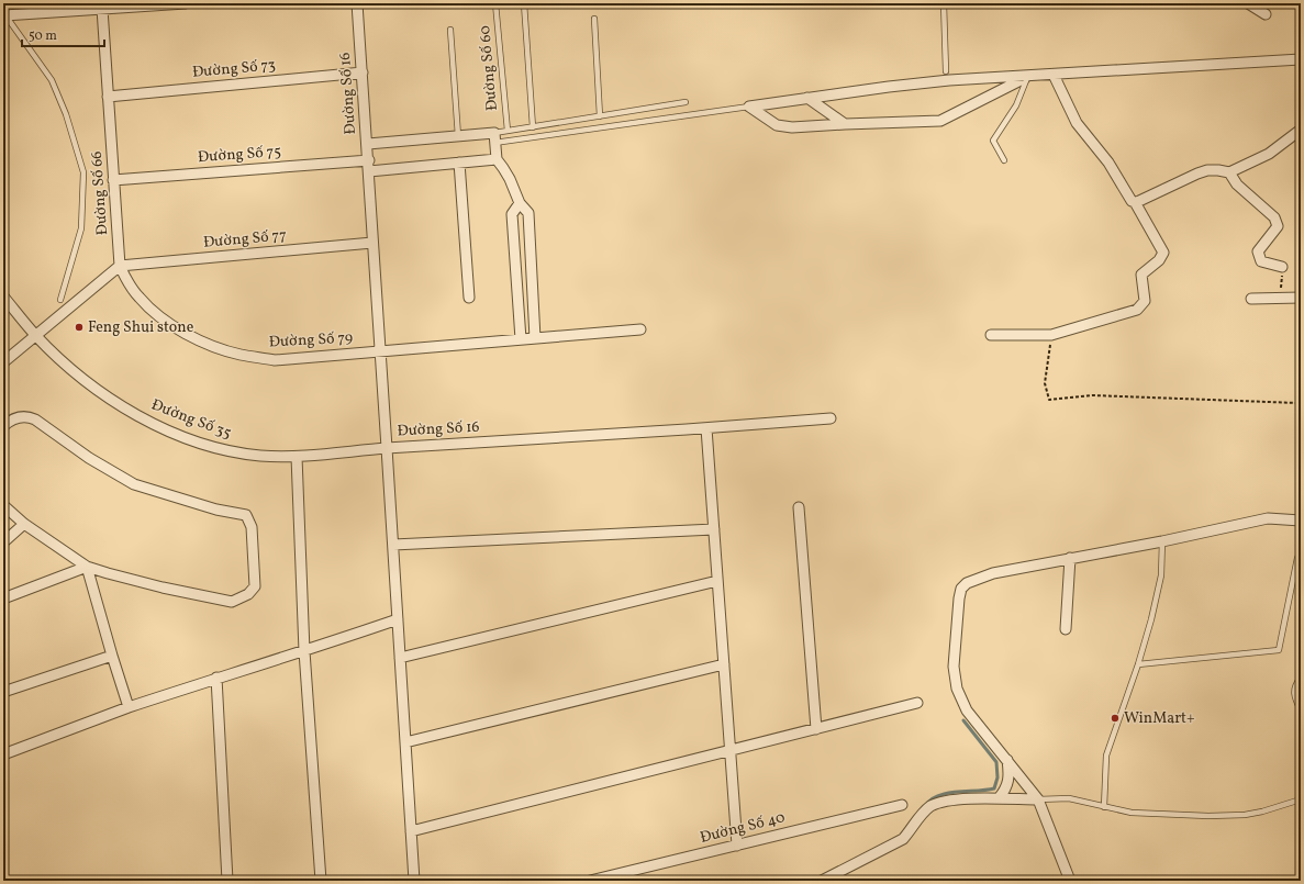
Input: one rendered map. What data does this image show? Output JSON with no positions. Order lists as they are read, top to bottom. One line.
{"streets":{"street":["Đường Số 73","Đường Số 16","Đường Số 75","Đường Số 66","Đường Số 77","Đường Số 79","Đường Số 35","Đường Số 40"],"lane":["Đường Số 60"]},"crossings":[["Đường Số 73","Đường Số 16"],["Đường Số 73","Đường Số 66"],["Đường Số 16","Đường Số 75"],["Đường Số 16","Đường Số 77"],["Đường Số 16","Đường Số 79"],["Đường Số 16","Đường Số 35"],["Đường Số 75","Đường Số 66"],["Đường Số 66","Đường Số 77"],["Đường Số 66","Đường Số 79"],["Đường Số 77","Đường Số 79"]],"places":["Feng Shui stone","WinMart+"],"scale_bar":"50 m"}
